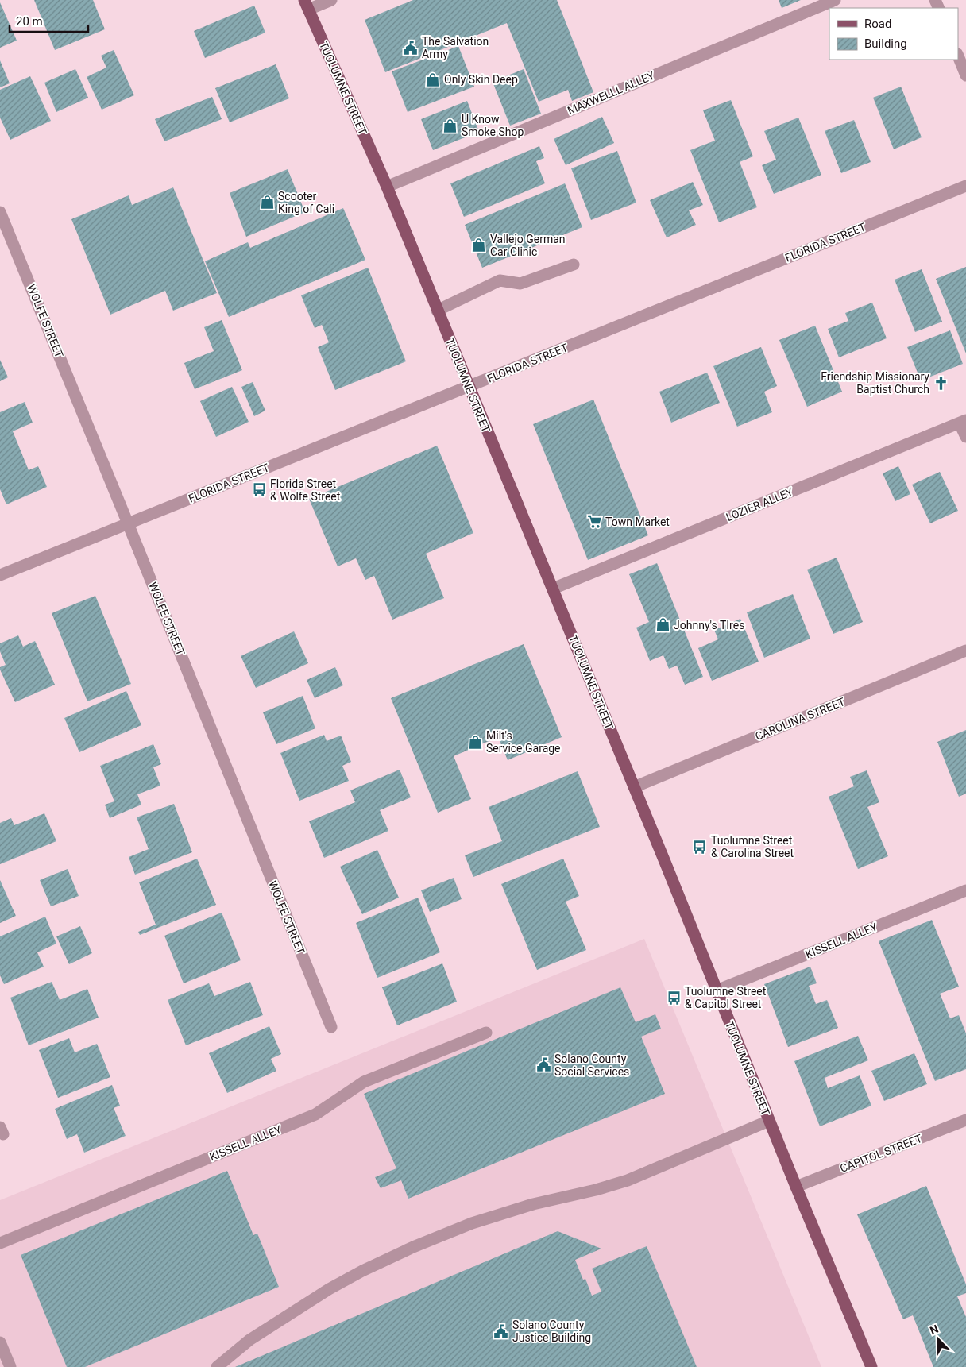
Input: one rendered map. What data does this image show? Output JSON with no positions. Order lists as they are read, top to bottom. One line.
{"streets":{"main road":["TUOLUMNE STREET"],"street":["MAXWELLL ALLEY","FLORIDA STREET","WOLFE STREET","LOZIER ALLEY","CAROLINA STREET","KISSELL ALLEY","CAPITOL STREET"]},"crossings":[["TUOLUMNE STREET","MAXWELLL ALLEY"],["TUOLUMNE STREET","FLORIDA STREET"],["TUOLUMNE STREET","LOZIER ALLEY"],["TUOLUMNE STREET","CAROLINA STREET"],["TUOLUMNE STREET","KISSELL ALLEY"],["TUOLUMNE STREET","CAPITOL STREET"],["FLORIDA STREET","WOLFE STREET"]],"places":{"public building":["The Salvation Army","Solano County Social Services","Solano County Justice Building"],"shop":["Only Skin Deep","U Know Smoke Shop","Scooter King of Cali","Vallejo German Car Clinic","Johnny's TIres","Milt's Service Garage"],"church":["Friendship Missionary Baptist Church"],"bus stop":["Florida Street & Wolfe Street","Tuolumne Street & Carolina Street","Tuolumne Street & Capitol Street"],"supermarket":["Town Market"]},"legend":["Road","Building"],"scale_bar":"20 m","north":"top left"}
